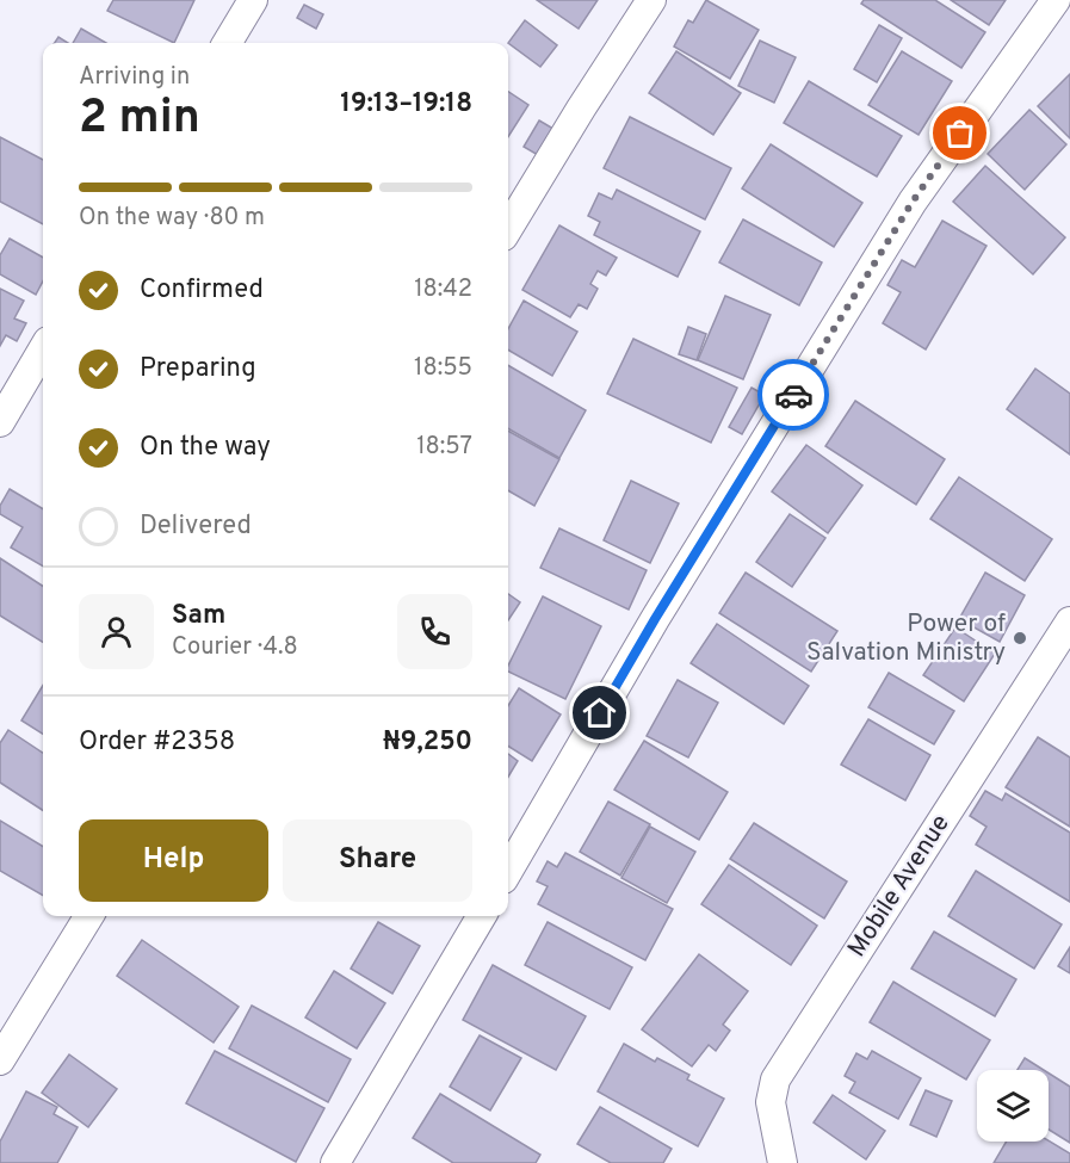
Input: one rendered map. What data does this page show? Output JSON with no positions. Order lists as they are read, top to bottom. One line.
{"streets":{"street":["Mobile Avenue"]},"places":["Power of Salvation Ministry"],"page":{"heading":["2 min","Arriving in","19:13–19:18"],"panel":["Sam","Courier · 4.8","Order #2358","₦9,250"],"bar":"On the way · 80 m","list":[["Confirmed","18:42"],["Preparing","18:55"],["On the way","18:57"],"Delivered"],"buttons":["Help","Share"]}}
